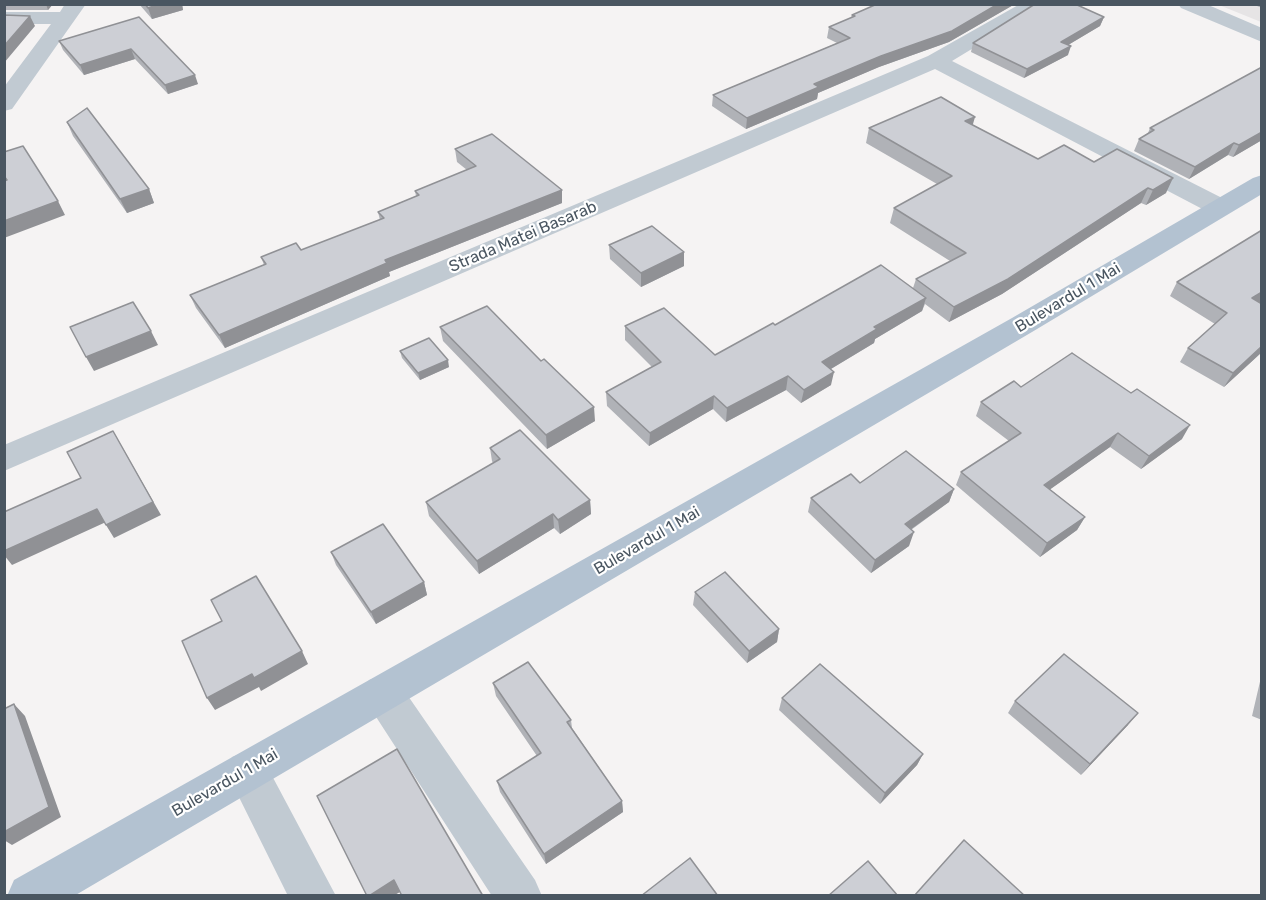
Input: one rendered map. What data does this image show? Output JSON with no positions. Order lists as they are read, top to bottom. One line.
{"streets":{"main road":["Bulevardul 1 Mai"],"street":["Strada Matei Basarab"]}}
